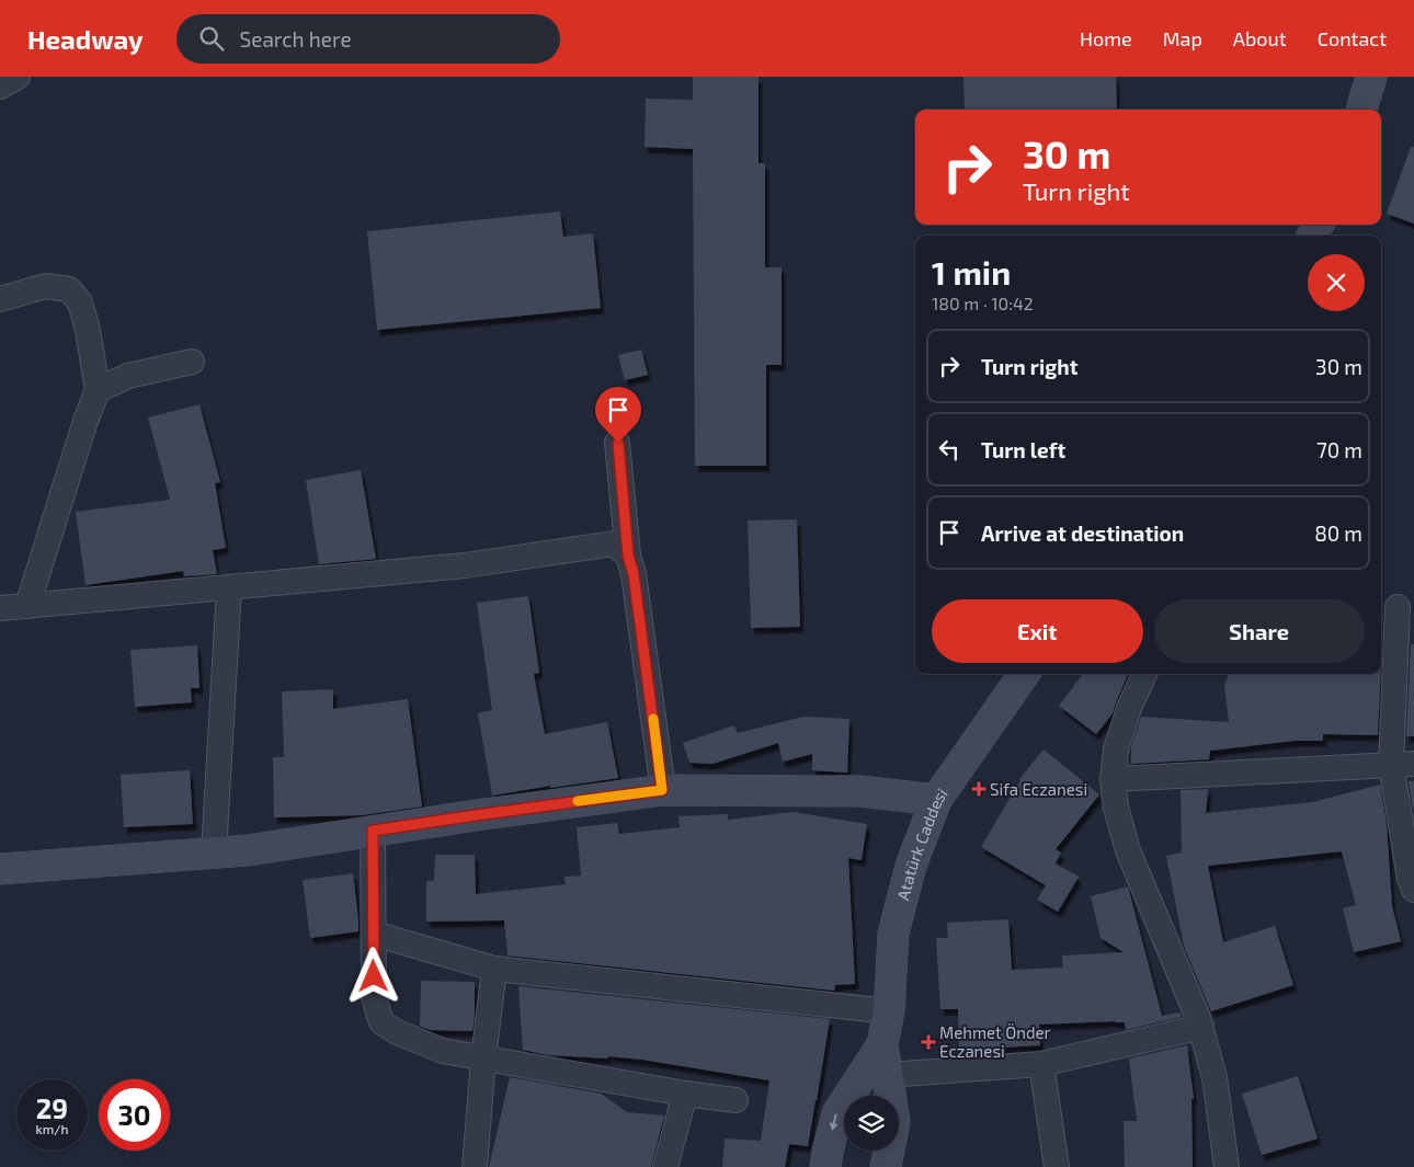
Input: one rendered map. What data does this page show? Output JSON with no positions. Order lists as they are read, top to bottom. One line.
{"streets":{"street":["Atatürk Caddesi"]},"places":{"health":["Sifa Eczanesi","Mehmet Önder Eczanesi"]},"page":{"header":"Headway","search":"Search here","nav":["Home","Map","About","Contact"],"turn":["30 m","Turn right"],"heading":["1 min","180 m · 10:42"],"list":[{"name":"Turn right","value":"30 m"},{"name":"Turn left","value":"70 m"},{"name":"Arrive at destination","value":"80 m"}],"buttons":["Exit","Share"],"speed":"29 km/h","limit":"30"}}
